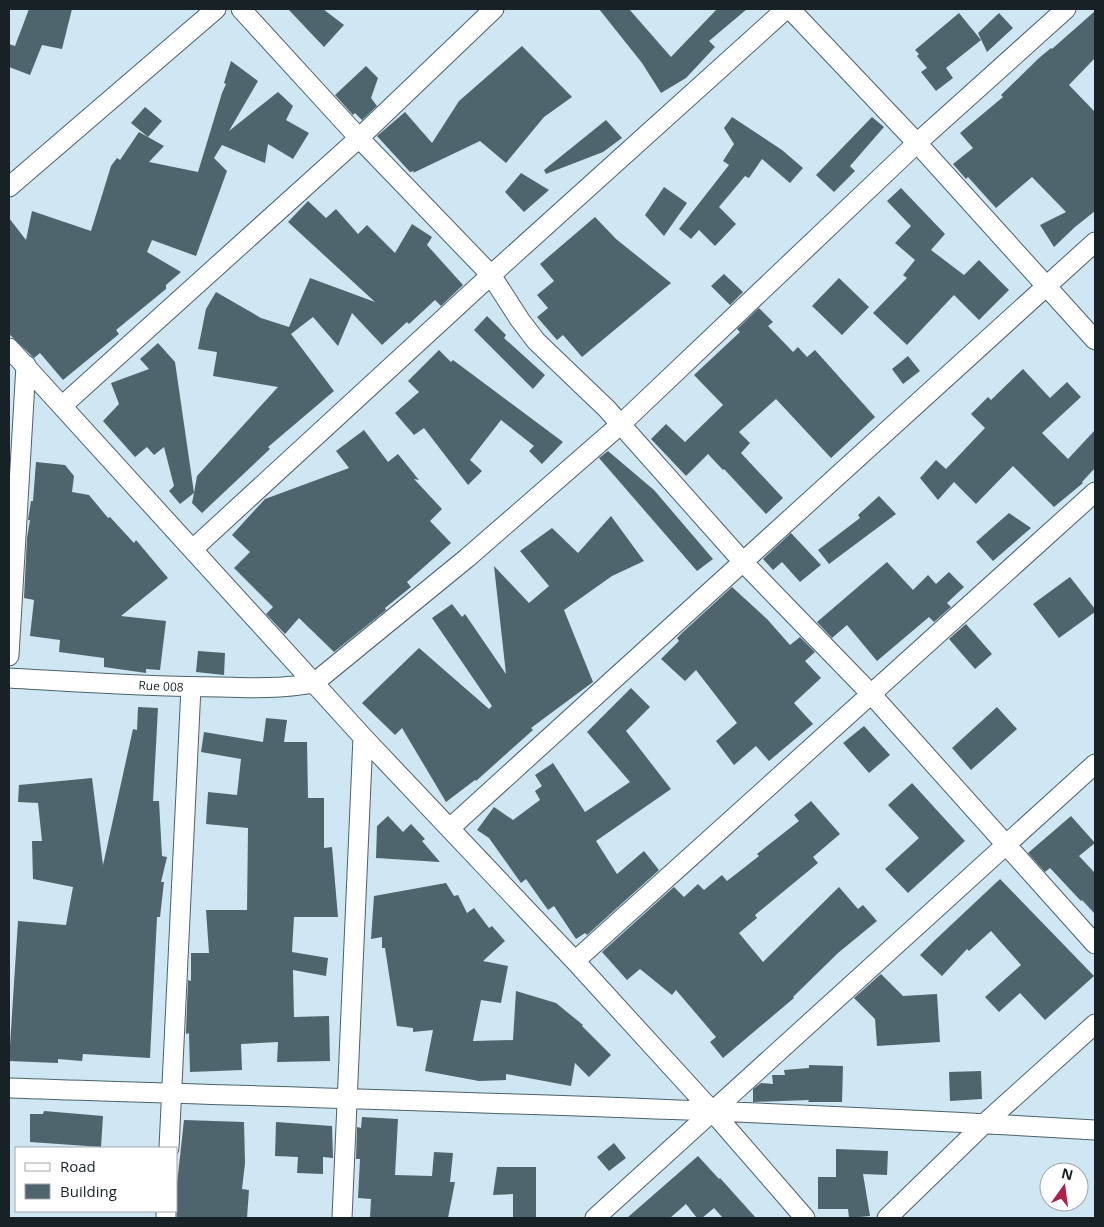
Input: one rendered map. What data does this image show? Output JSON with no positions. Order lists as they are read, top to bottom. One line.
{"streets":{"street":["Rue 008"]},"legend":["Road","Building"],"north":"top"}
